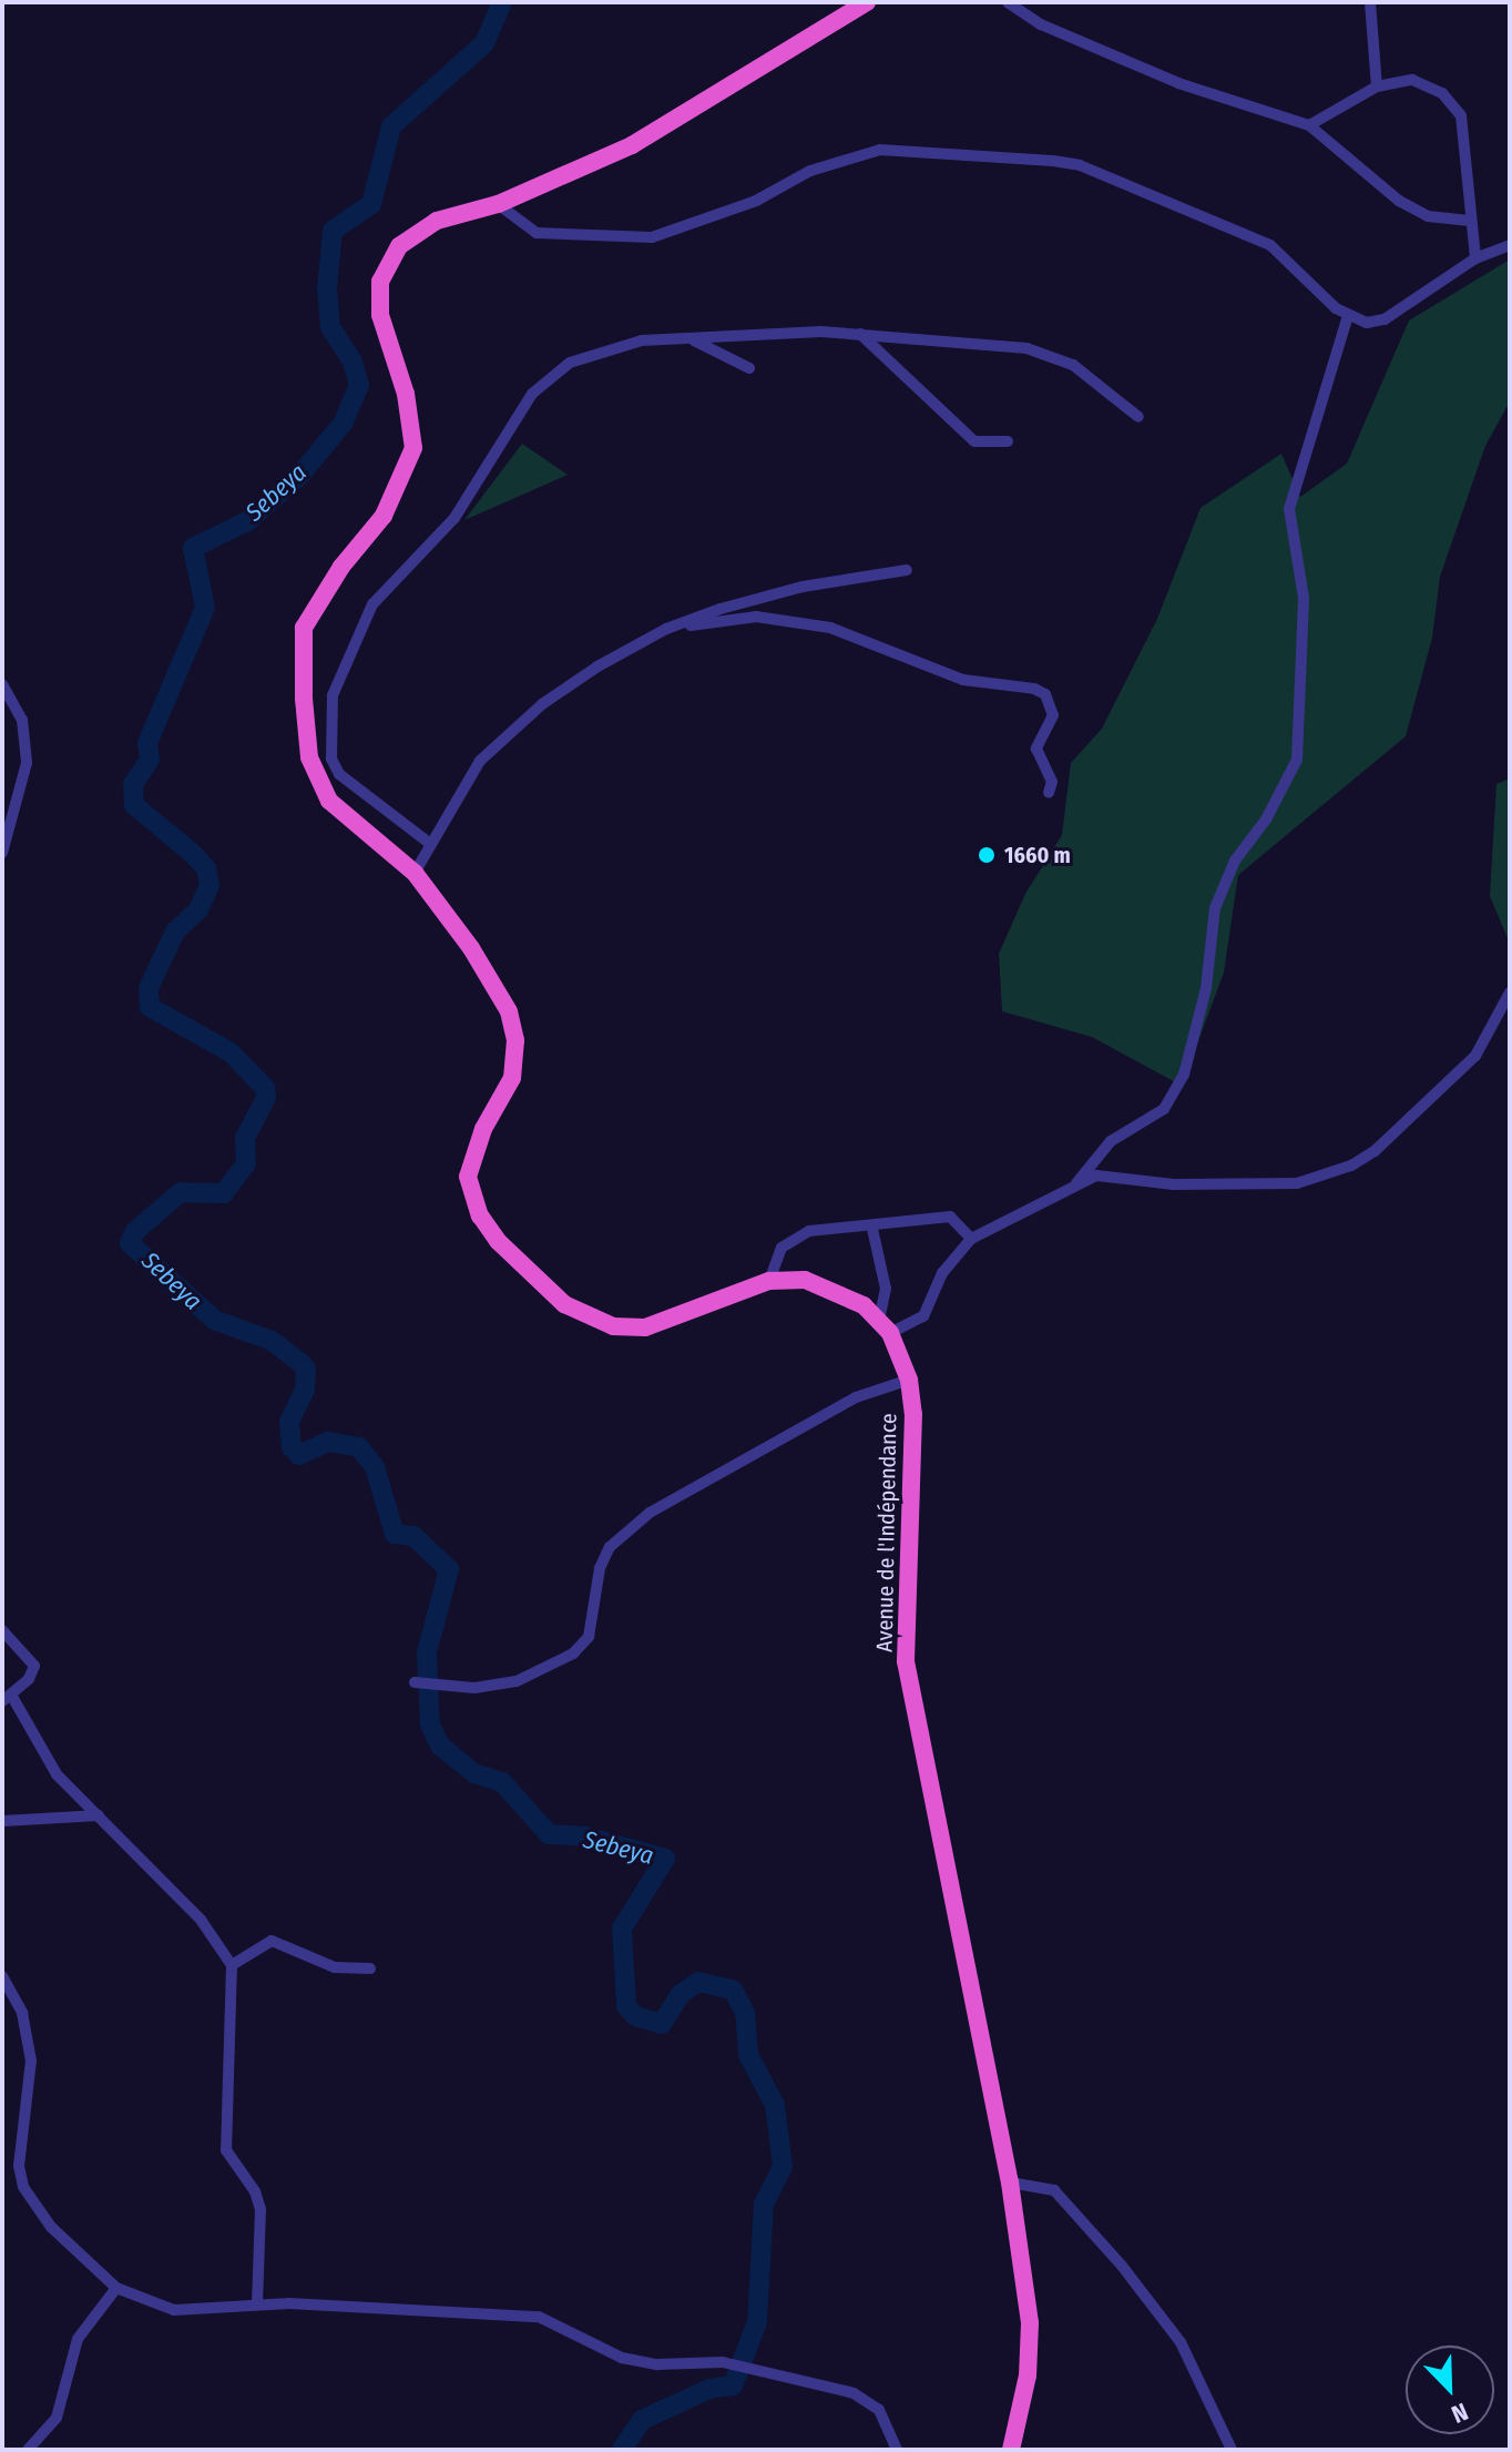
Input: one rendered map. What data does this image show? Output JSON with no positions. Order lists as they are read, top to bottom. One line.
{"streets":{"highway":["Avenue de l'Indépendance"]},"water":["Sebeya"],"places":["1660 m"],"north":"bottom right"}
